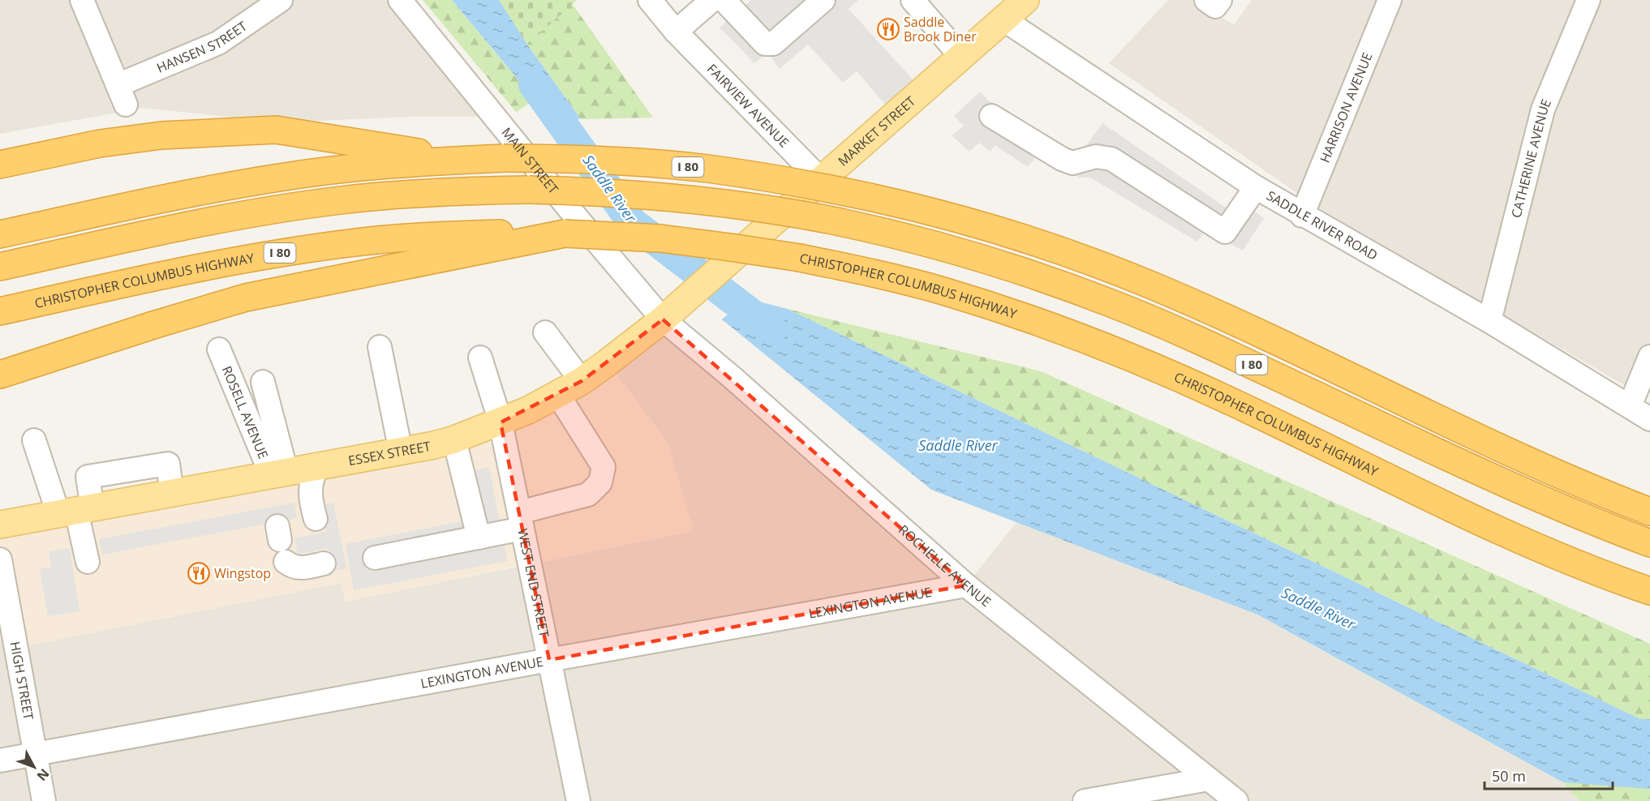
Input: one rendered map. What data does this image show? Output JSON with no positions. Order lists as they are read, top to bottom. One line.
{"streets":{"highway":["I 80","CHRISTOPHER COLUMBUS HIGHWAY"],"main road":["MARKET STREET","ESSEX STREET"],"street":["HANSEN STREET","FAIRVIEW AVENUE","HARRISON AVENUE","CATHERINE AVENUE","MAIN STREET","SADDLE RIVER ROAD","ROSELL AVENUE","ROCHELLE AVENUE","WEST END STREET","LEXINGTON AVENUE","HIGH STREET"]},"crossings":[["FAIRVIEW AVENUE","MARKET STREET"],["HARRISON AVENUE","SADDLE RIVER ROAD"],["MARKET STREET","SADDLE RIVER ROAD"],["MARKET STREET","ESSEX STREET"],["CATHERINE AVENUE","SADDLE RIVER ROAD"],["MAIN STREET","ESSEX STREET"],["MAIN STREET","ROCHELLE AVENUE"],["ROSELL AVENUE","ESSEX STREET"],["ESSEX STREET","ROCHELLE AVENUE"],["ESSEX STREET","WEST END STREET"],["ROCHELLE AVENUE","LEXINGTON AVENUE"],["WEST END STREET","LEXINGTON AVENUE"],["LEXINGTON AVENUE","HIGH STREET"]],"water":["Saddle River"],"places":{"restaurant":["Saddle Brook Diner","Wingstop"]},"scale_bar":"50 m","north":"bottom right"}
